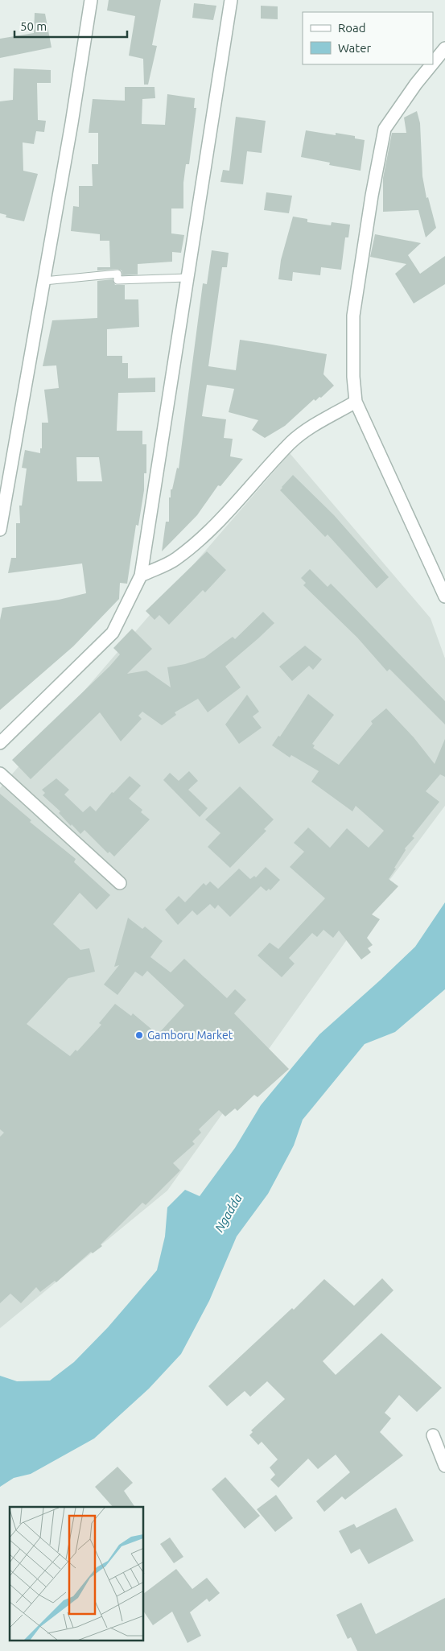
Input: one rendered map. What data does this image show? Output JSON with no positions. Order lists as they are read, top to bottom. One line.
{"water":["Ngadda"],"places":["Gamboru Market"],"legend":["Road","Water"],"scale_bar":"50 m"}
